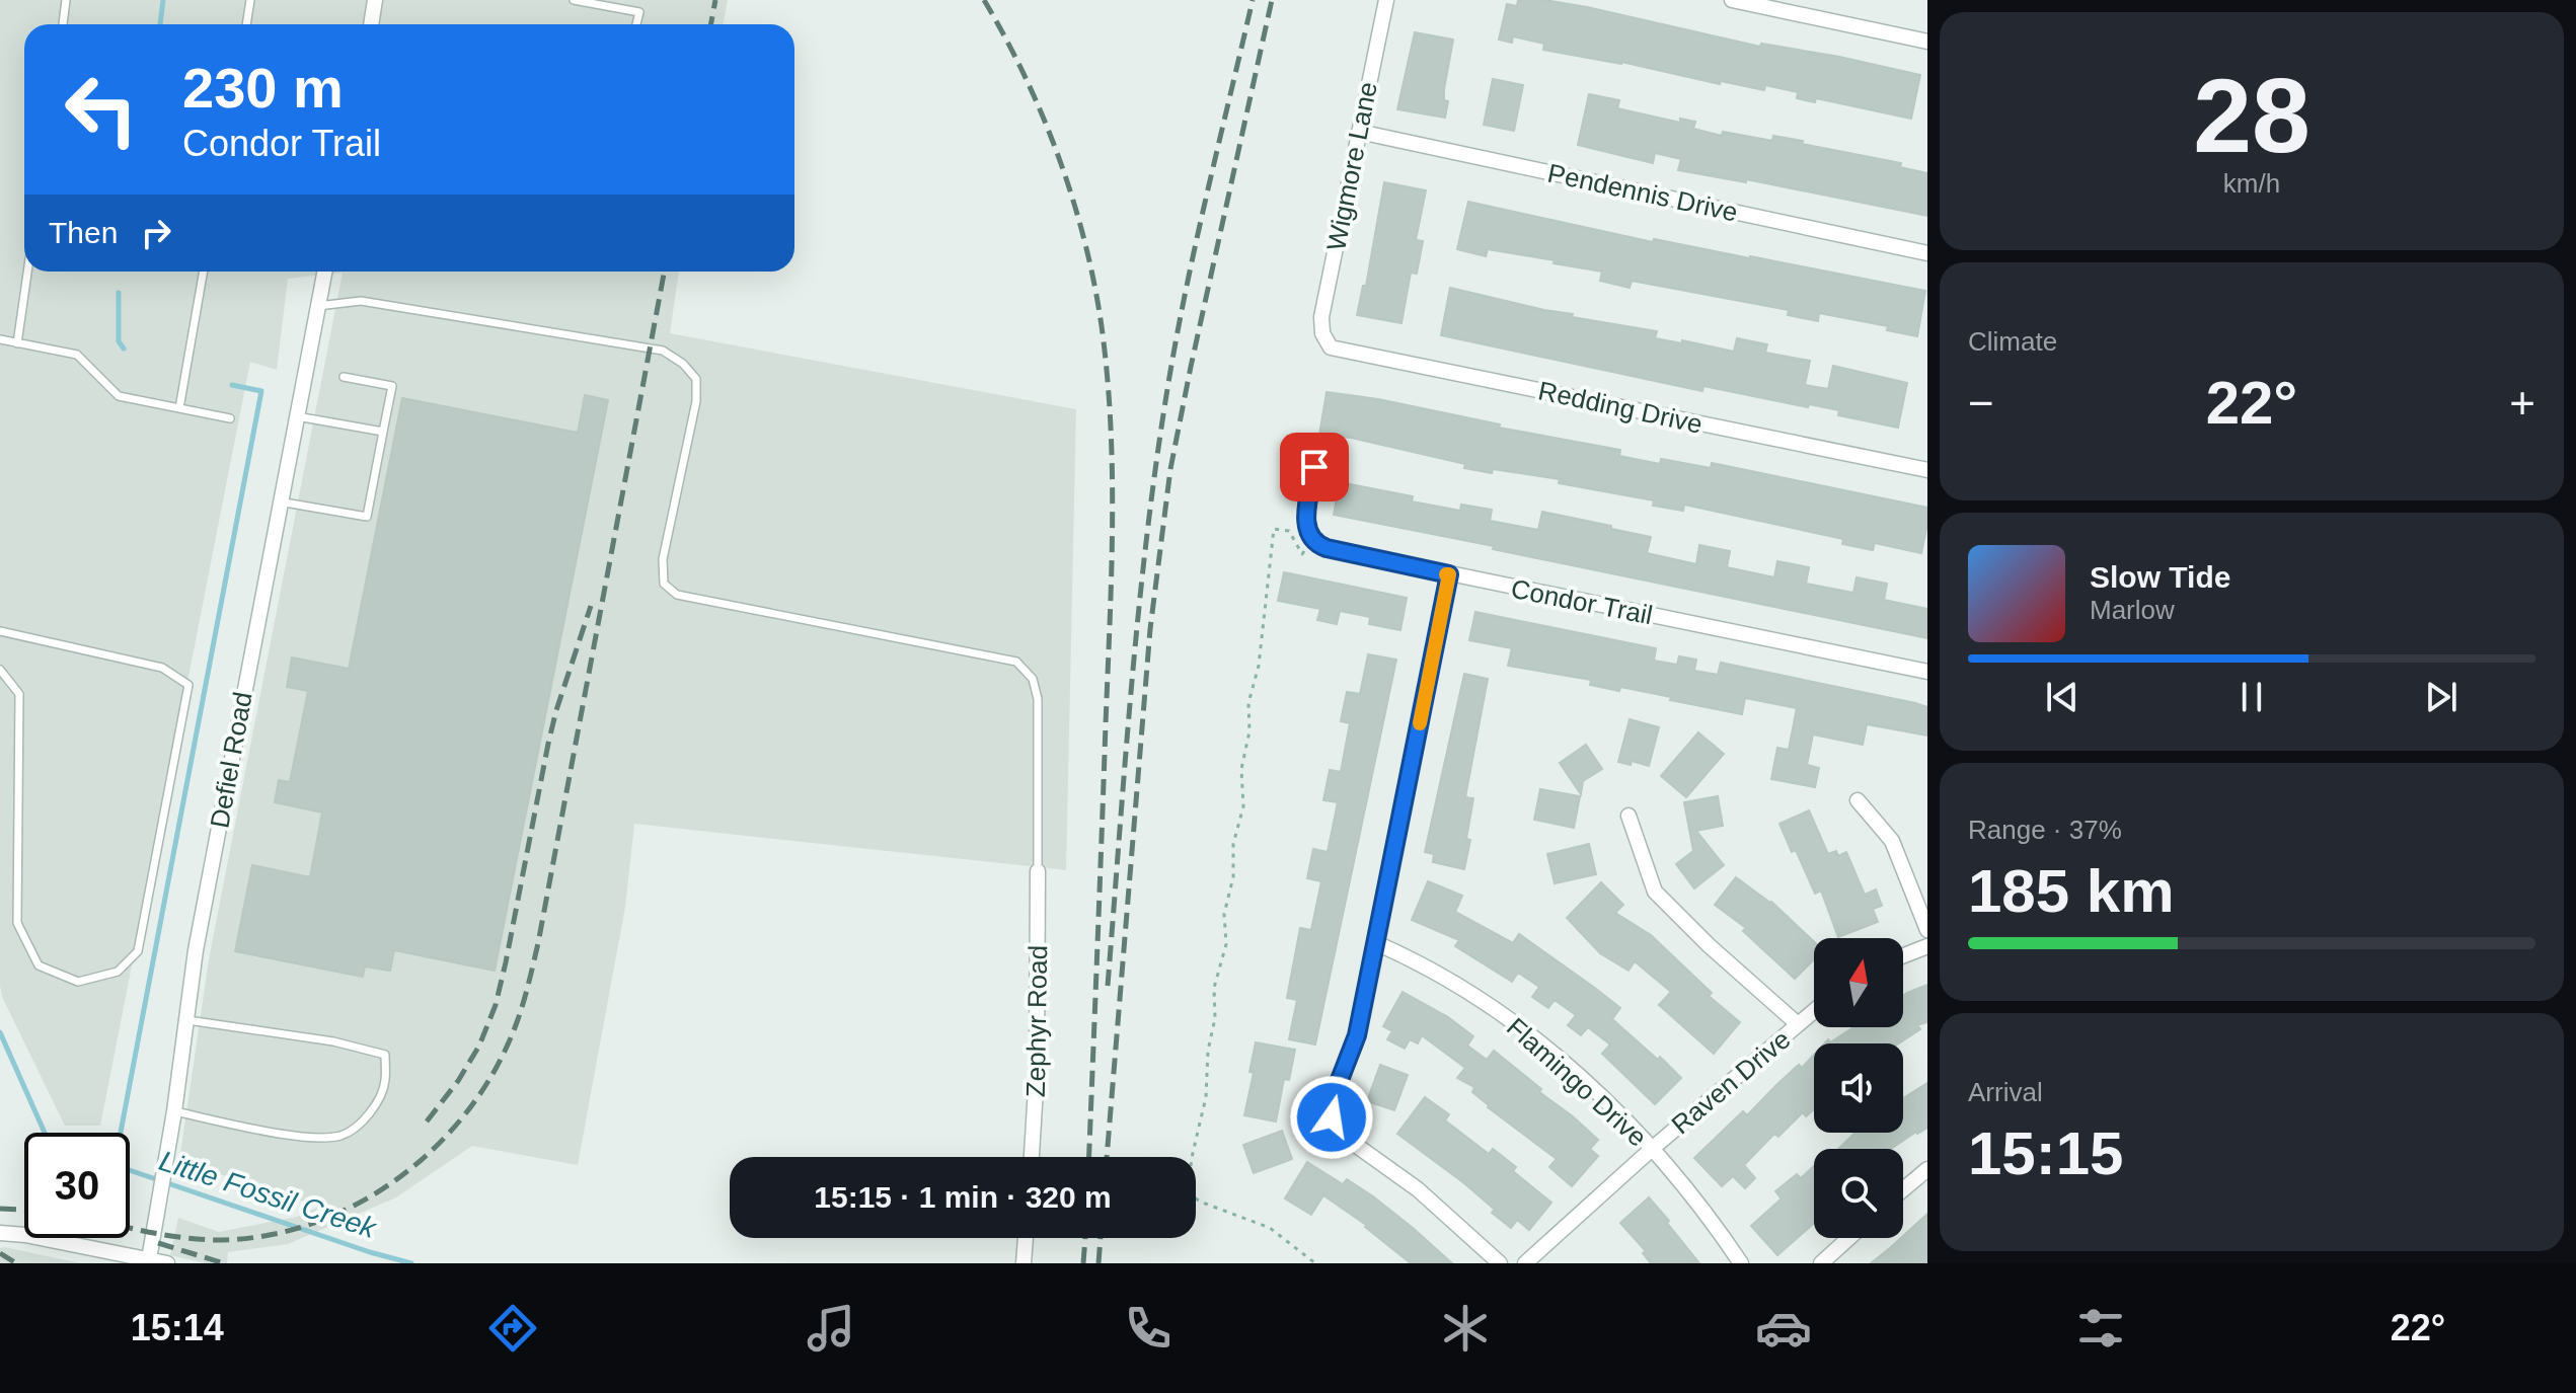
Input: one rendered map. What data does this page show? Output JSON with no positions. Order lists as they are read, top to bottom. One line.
{"streets":{"street":["Wigmore Lane","Pendennis Drive","Redding Drive","Condor Trail","Defiel Road","Zephyr Road","Flamingo Drive","Raven Drive"]},"crossings":[["Wigmore Lane","Pendennis Drive"],["Wigmore Lane","Redding Drive"],["Flamingo Drive","Raven Drive"]],"water":["Little Fossil Creek"],"north":"top","page":{"tile":[["28","km/h"],"Climate",["Range · 37%","185 km"],["Arrival","15:15"]],"turn":["230 m","Condor Trail"],"then":"Then","heat":["−","22°","+"],"song":["Slow Tide","Marlow"],"limit":"30","trip":"15:15 · 1 min · 320 m","tabs":["15:14","22°"]}}
